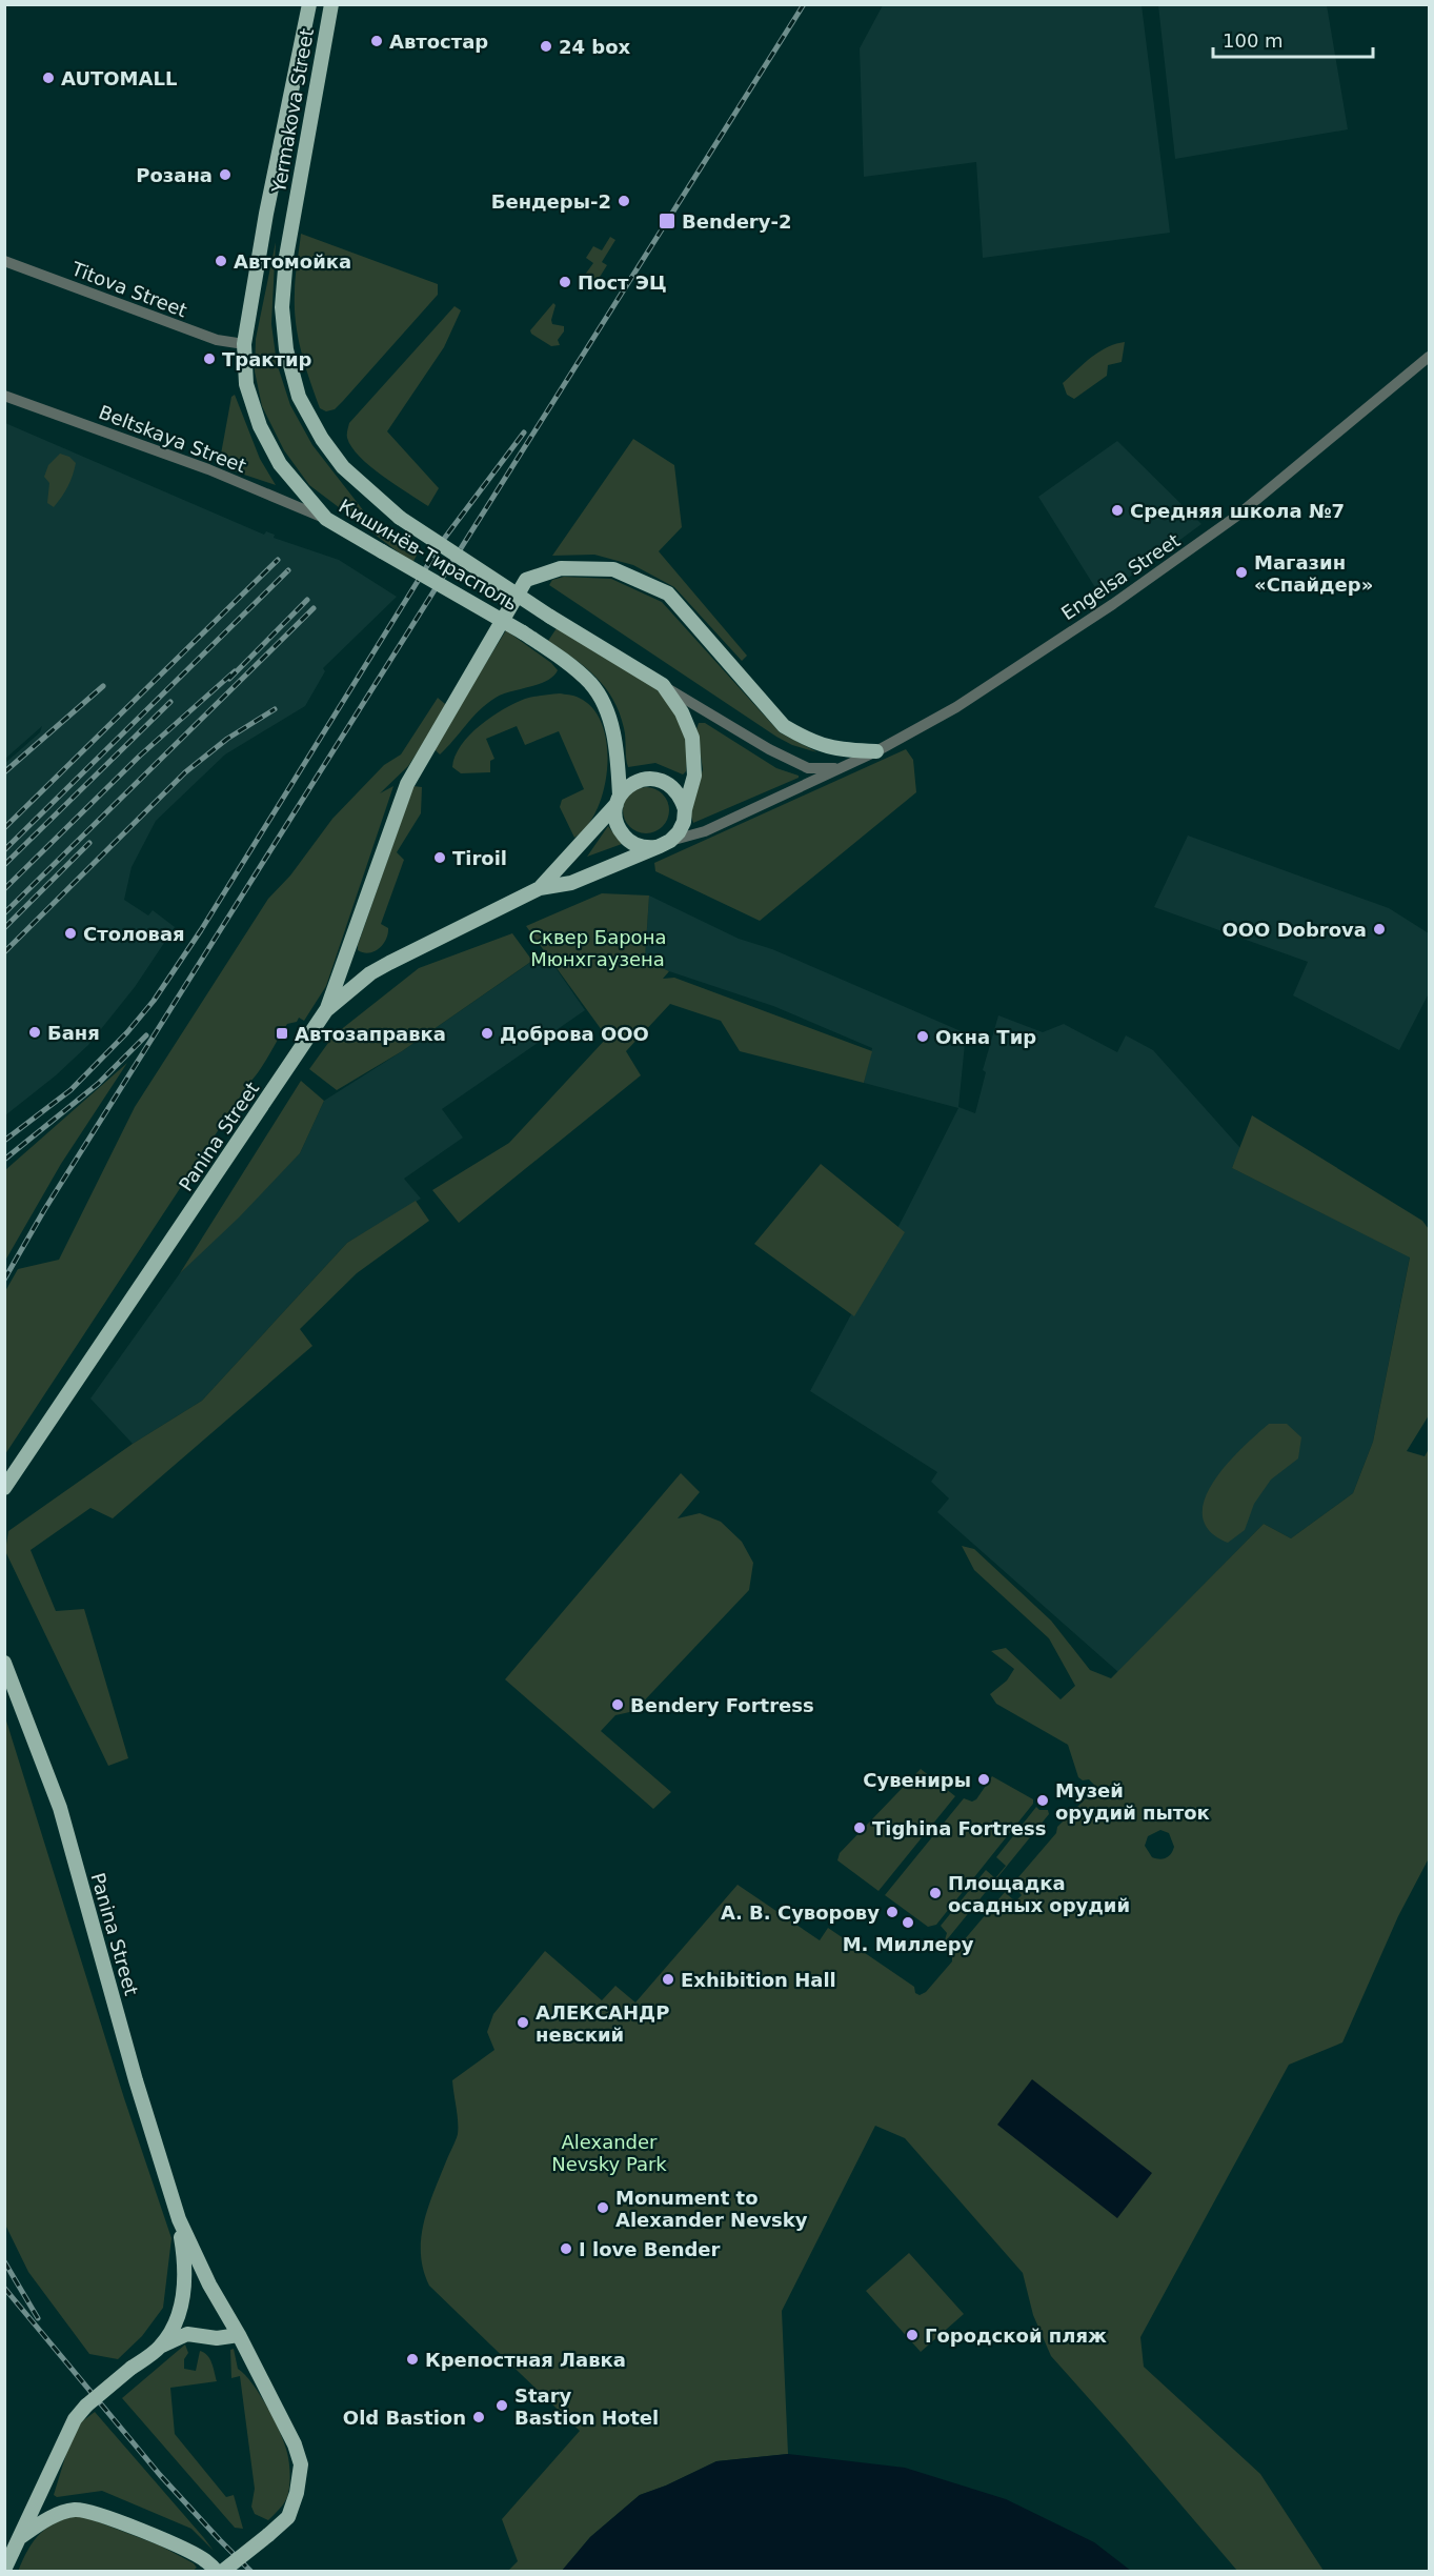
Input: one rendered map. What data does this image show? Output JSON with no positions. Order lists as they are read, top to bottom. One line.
{"streets":{"main road":["Yermakova Street","Кишинёв-Тирасполь","Panina Street"],"street":["Titova Street","Beltskaya Street","Engelsa Street"]},"crossings":[["Yermakova Street","Кишинёв-Тирасполь"],["Titova Street","Кишинёв-Тирасполь"],["Beltskaya Street","Кишинёв-Тирасполь"],["Кишинёв-Тирасполь","Engelsa Street"]],"parks":["Сквер Барона Мюнхгаузена","Alexander Nevsky Park"],"places":{"other":["Автостар","24 box","AUTOMALL","Розана","Бендеры-2","Автомойка","Пост ЭЦ","Трактир","Средняя школа №7","Магазин «Спайдер»","Tiroil","OOO Dobrova","Столовая","Баня","Доброва ООО","Окна Тир","Bendery Fortress","Сувениры","Музей орудий пыток","Tighina Fortress","Площадка осадных орудий","А. В. Суворову","М. Миллеру","Exhibition Hall","АЛЕКСАНДР невский","Monument to Alexander Nevsky","I love Bender","Городской пляж","Крепостная Лавка","Stary Bastion Hotel","Old Bastion"],"transit":["Bendery-2","Автозаправка"]},"scale_bar":"100 m"}
